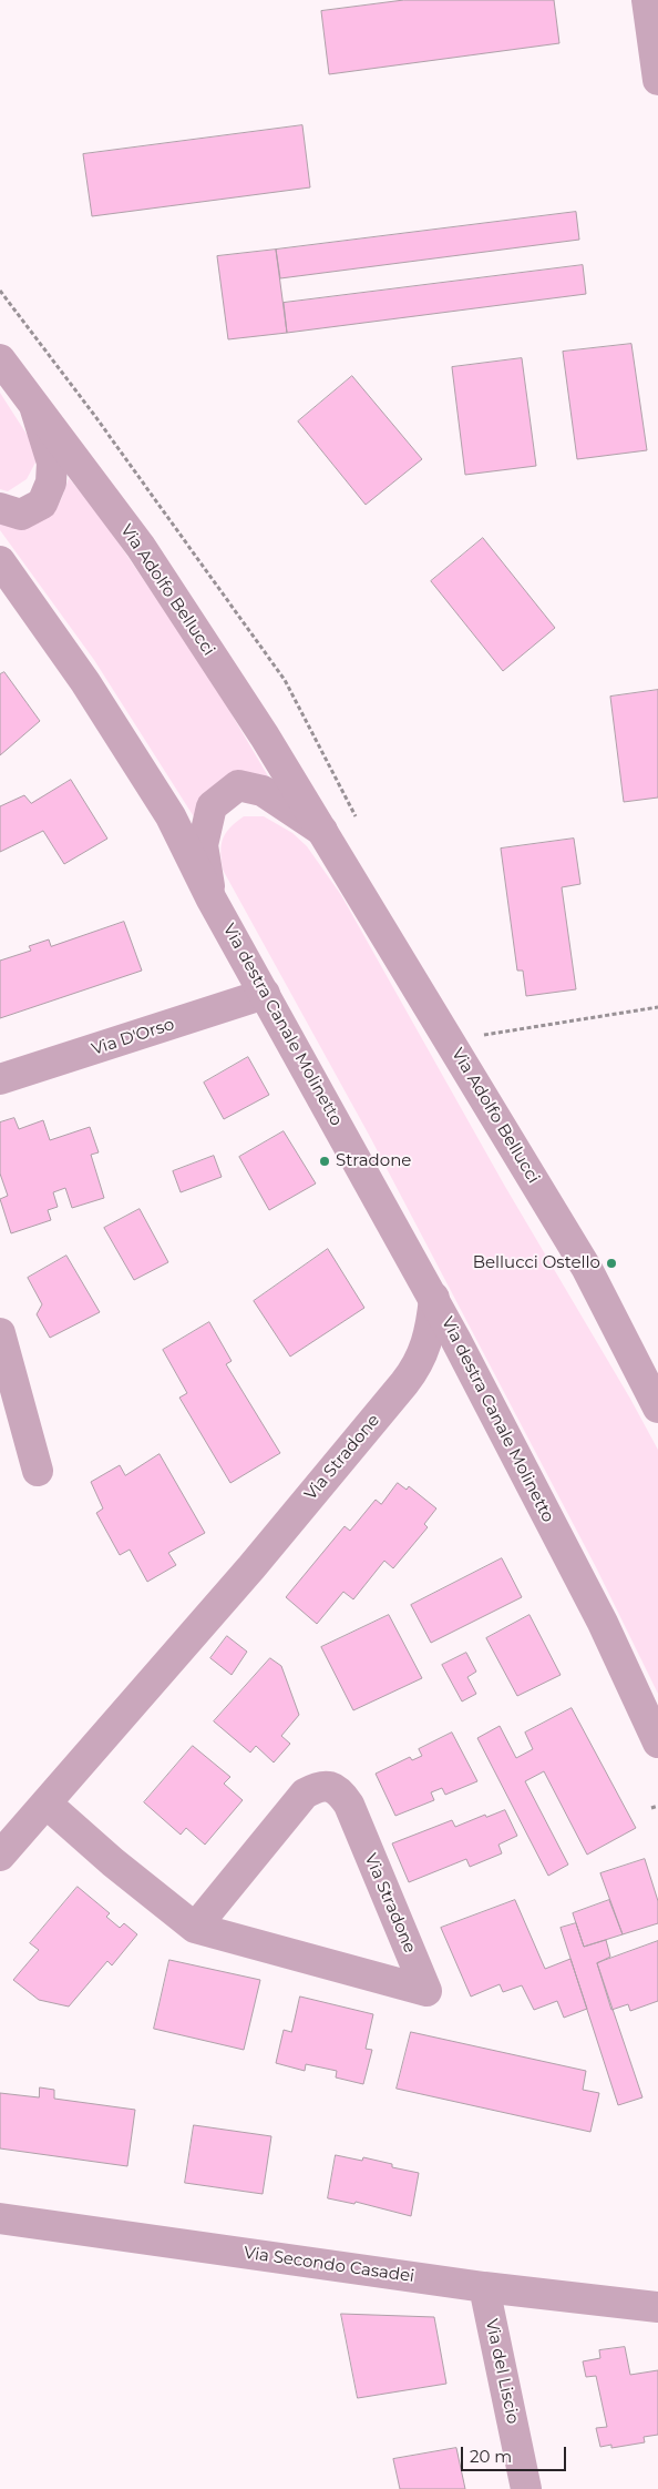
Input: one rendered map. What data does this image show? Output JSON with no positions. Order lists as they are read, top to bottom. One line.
{"streets":{"street":["Via Adolfo Bellucci","Via destra Canale Molinetto","Via D'Orso","Via Stradone","Via Secondo Casadei","Via del Liscio"]},"crossings":[["Via Adolfo Bellucci","Via destra Canale Molinetto"],["Via destra Canale Molinetto","Via D'Orso"],["Via destra Canale Molinetto","Via Stradone"],["Via Secondo Casadei","Via del Liscio"]],"places":["Stradone","Bellucci Ostello"],"scale_bar":"20 m"}
